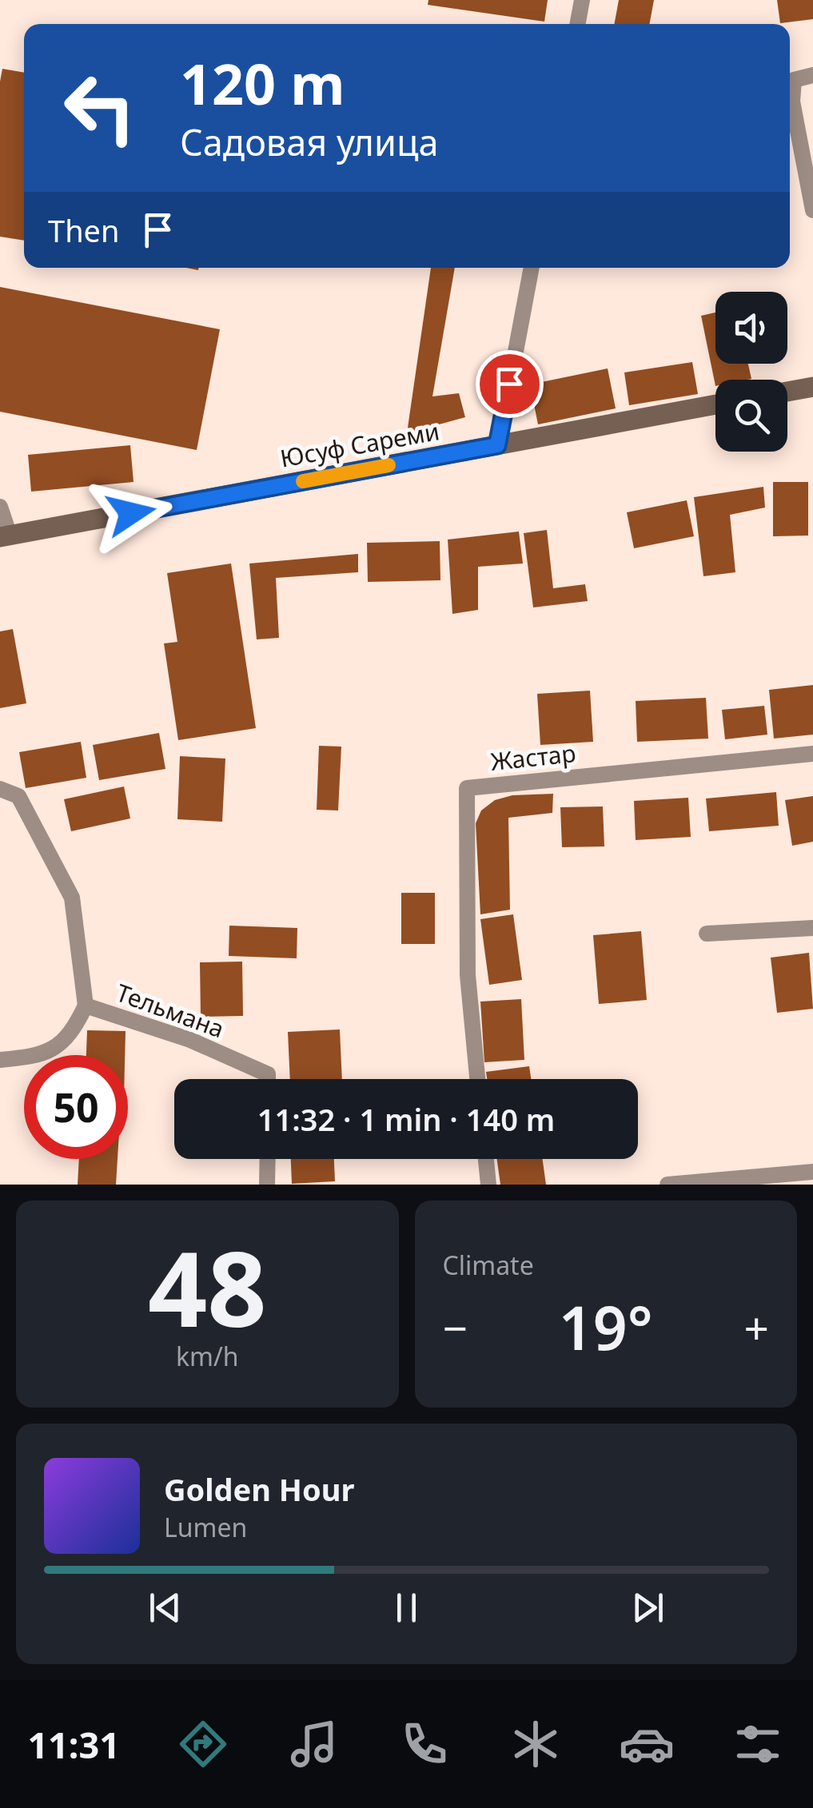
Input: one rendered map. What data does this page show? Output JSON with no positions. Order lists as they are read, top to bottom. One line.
{"streets":{"main road":["Юсуф Сареми"],"street":["Жастар","Тельмана"]},"page":{"turn":["120 m","Садовая улица"],"then":"Then","limit":"50","trip":"11:32 · 1 min · 140 m","tile":[["48","km/h"],"Climate"],"heat":["−","19°","+"],"song":["Golden Hour","Lumen"],"tabs":"11:31"}}
